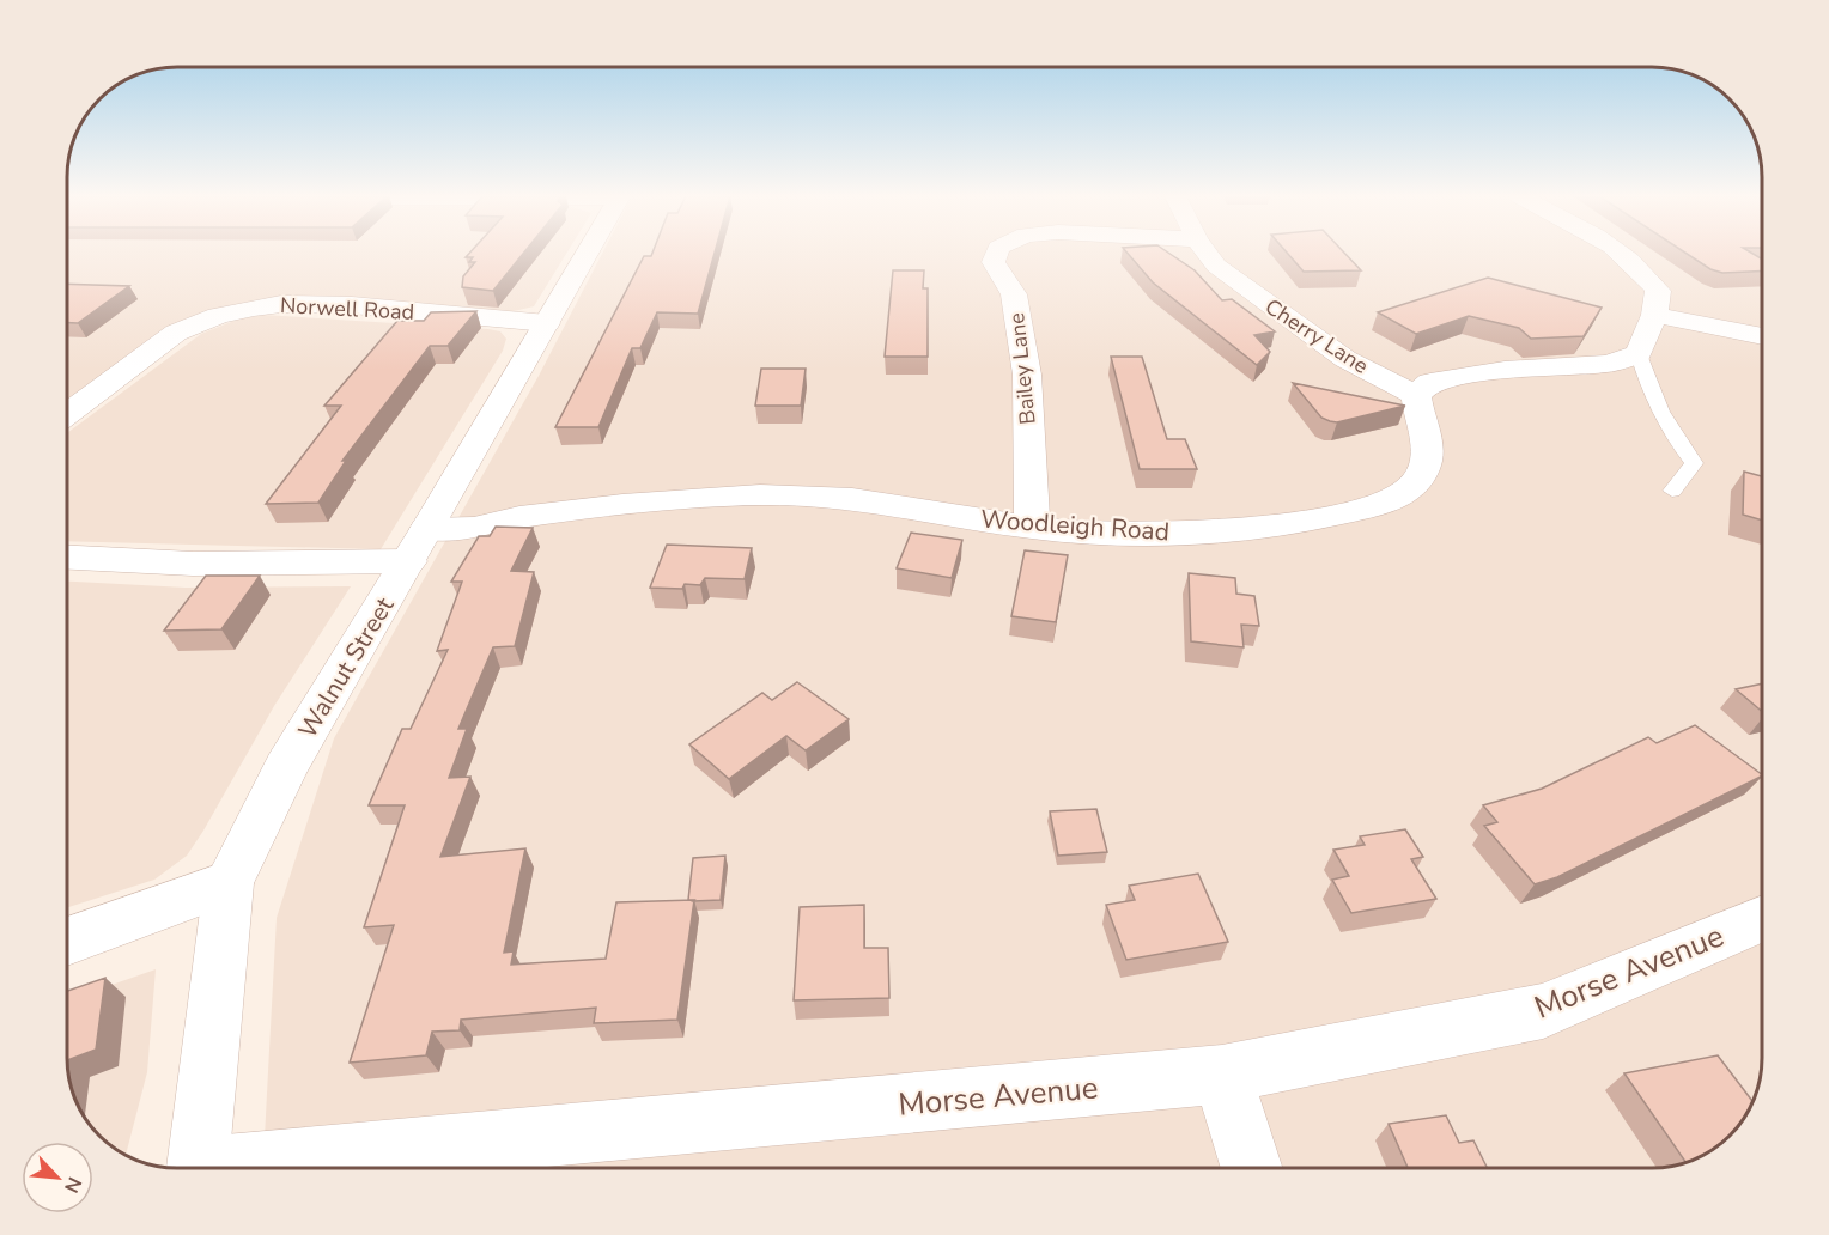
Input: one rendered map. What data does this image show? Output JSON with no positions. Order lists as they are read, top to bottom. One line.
{"streets":{"street":["Norwell Road","Cherry Lane","Bailey Lane","Woodleigh Road","Walnut Street","Morse Avenue"]},"crossings":[["Norwell Road","Walnut Street"],["Cherry Lane","Woodleigh Road"],["Bailey Lane","Woodleigh Road"],["Woodleigh Road","Walnut Street"]],"north":"bottom right"}
